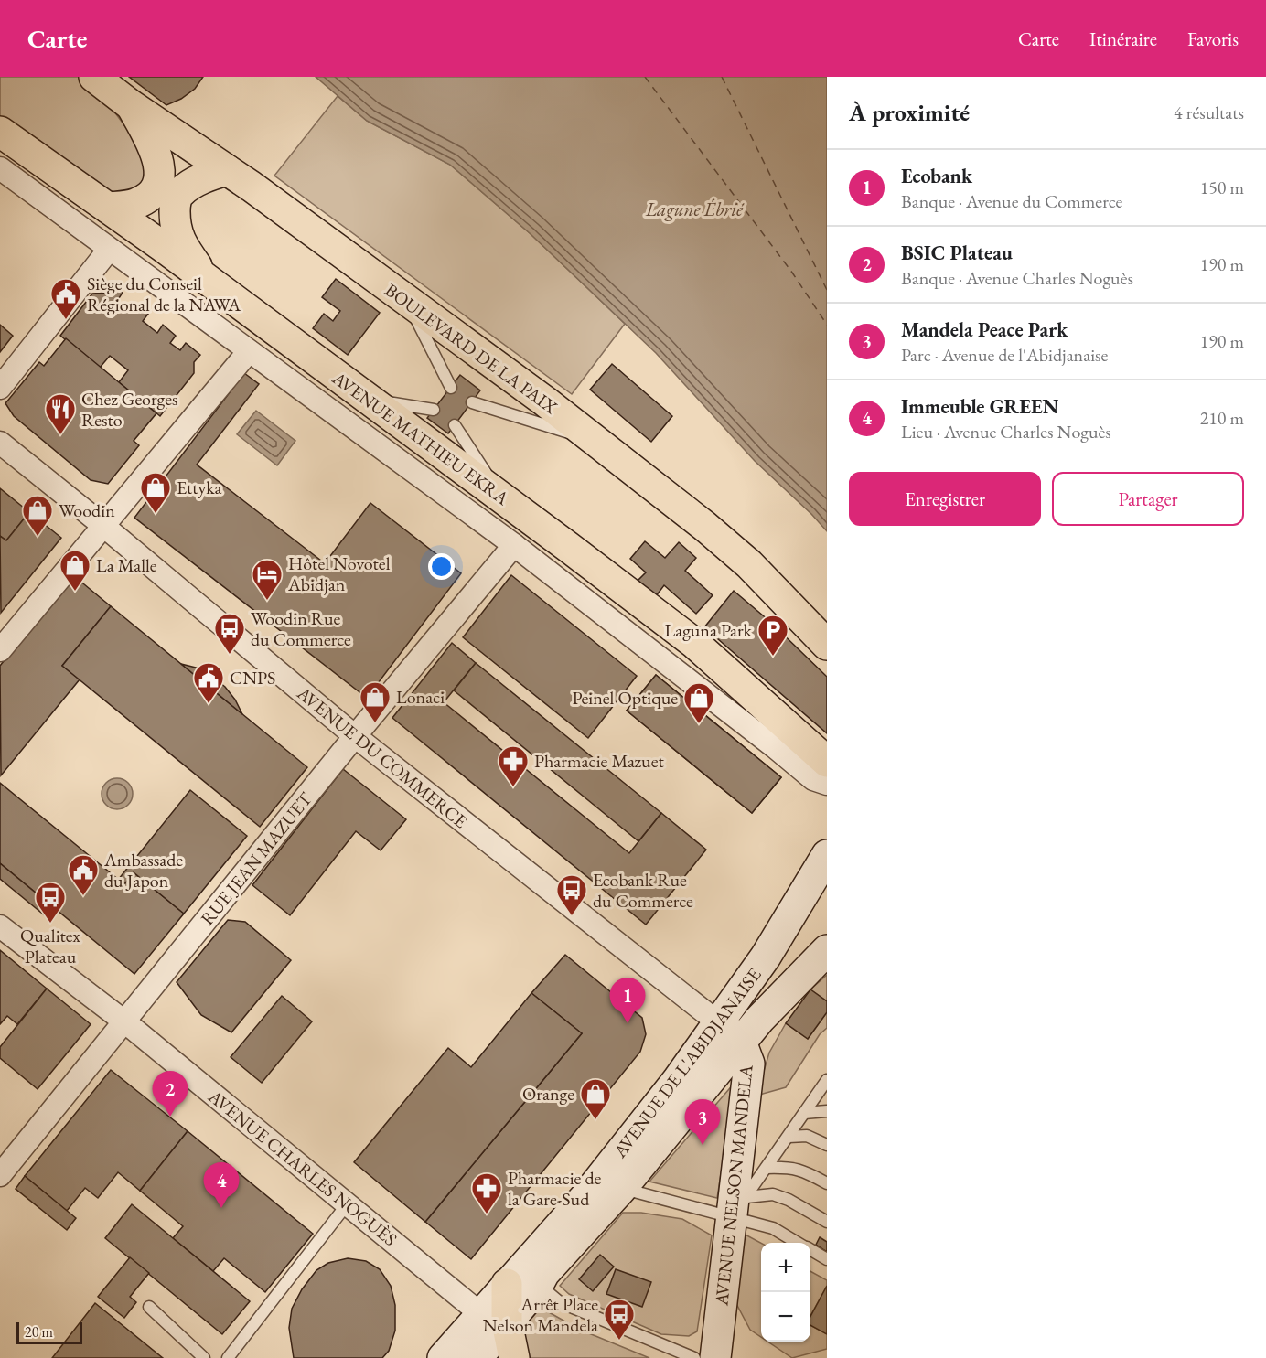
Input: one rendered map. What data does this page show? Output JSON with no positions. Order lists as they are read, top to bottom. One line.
{"streets":{"main road":["BOULEVARD DE LA PAIX","AVENUE MATHIEU EKRA","AVENUE DE L'ABIDJANAISE","AVENUE NELSON MANDELA"],"street":["AVENUE DU COMMERCE","RUE JEAN MAZUET","AVENUE CHARLES NOGUÈS"]},"crossings":[["AVENUE DU COMMERCE","RUE JEAN MAZUET"],["AVENUE DU COMMERCE","AVENUE DE L'ABIDJANAISE"],["AVENUE DU COMMERCE","AVENUE NELSON MANDELA"],["RUE JEAN MAZUET","AVENUE CHARLES NOGUÈS"],["AVENUE DE L'ABIDJANAISE","AVENUE CHARLES NOGUÈS"],["AVENUE DE L'ABIDJANAISE","AVENUE NELSON MANDELA"]],"water":["Lagune Ébrié"],"places":{"public building":["Siège du Conseil Régional de la NAWA","CNPS","Ambassade du Japon"],"restaurant":["Chez Georges Resto"],"shop":["Ettyka","Woodin","La Malle","Lonaci","Peinel Optique","Orange"],"hotel":["Hôtel Novotel Abidjan"],"bus stop":["Woodin Rue du Commerce","Ecobank Rue du Commerce","Qualitex Plateau","Arrêt Place Nelson Mandela"],"parking":["Laguna Park"],"pharmacy":["Pharmacie Mazuet","Pharmacie de la Gare-Sud"]},"scale_bar":"20 m","page":{"header":"Carte","nav":["Carte","Itinéraire","Favoris"],"heading":["À proximité","4 résultats"],"list":[{"mark":"1","name":"Ecobank","note":"Banque · Avenue du Commerce","value":"150 m"},{"mark":"2","name":"BSIC Plateau","note":"Banque · Avenue Charles Noguès","value":"190 m"},{"mark":"3","name":"Mandela Peace Park","note":"Parc · Avenue de l'Abidjanaise","value":"190 m"},{"mark":"4","name":"Immeuble GREEN","note":"Lieu · Avenue Charles Noguès","value":"210 m"}],"buttons":["Enregistrer","Partager"],"pins":["1","2","3","4"],"map_buttons":["+","−"],"scale":"20 m"}}
